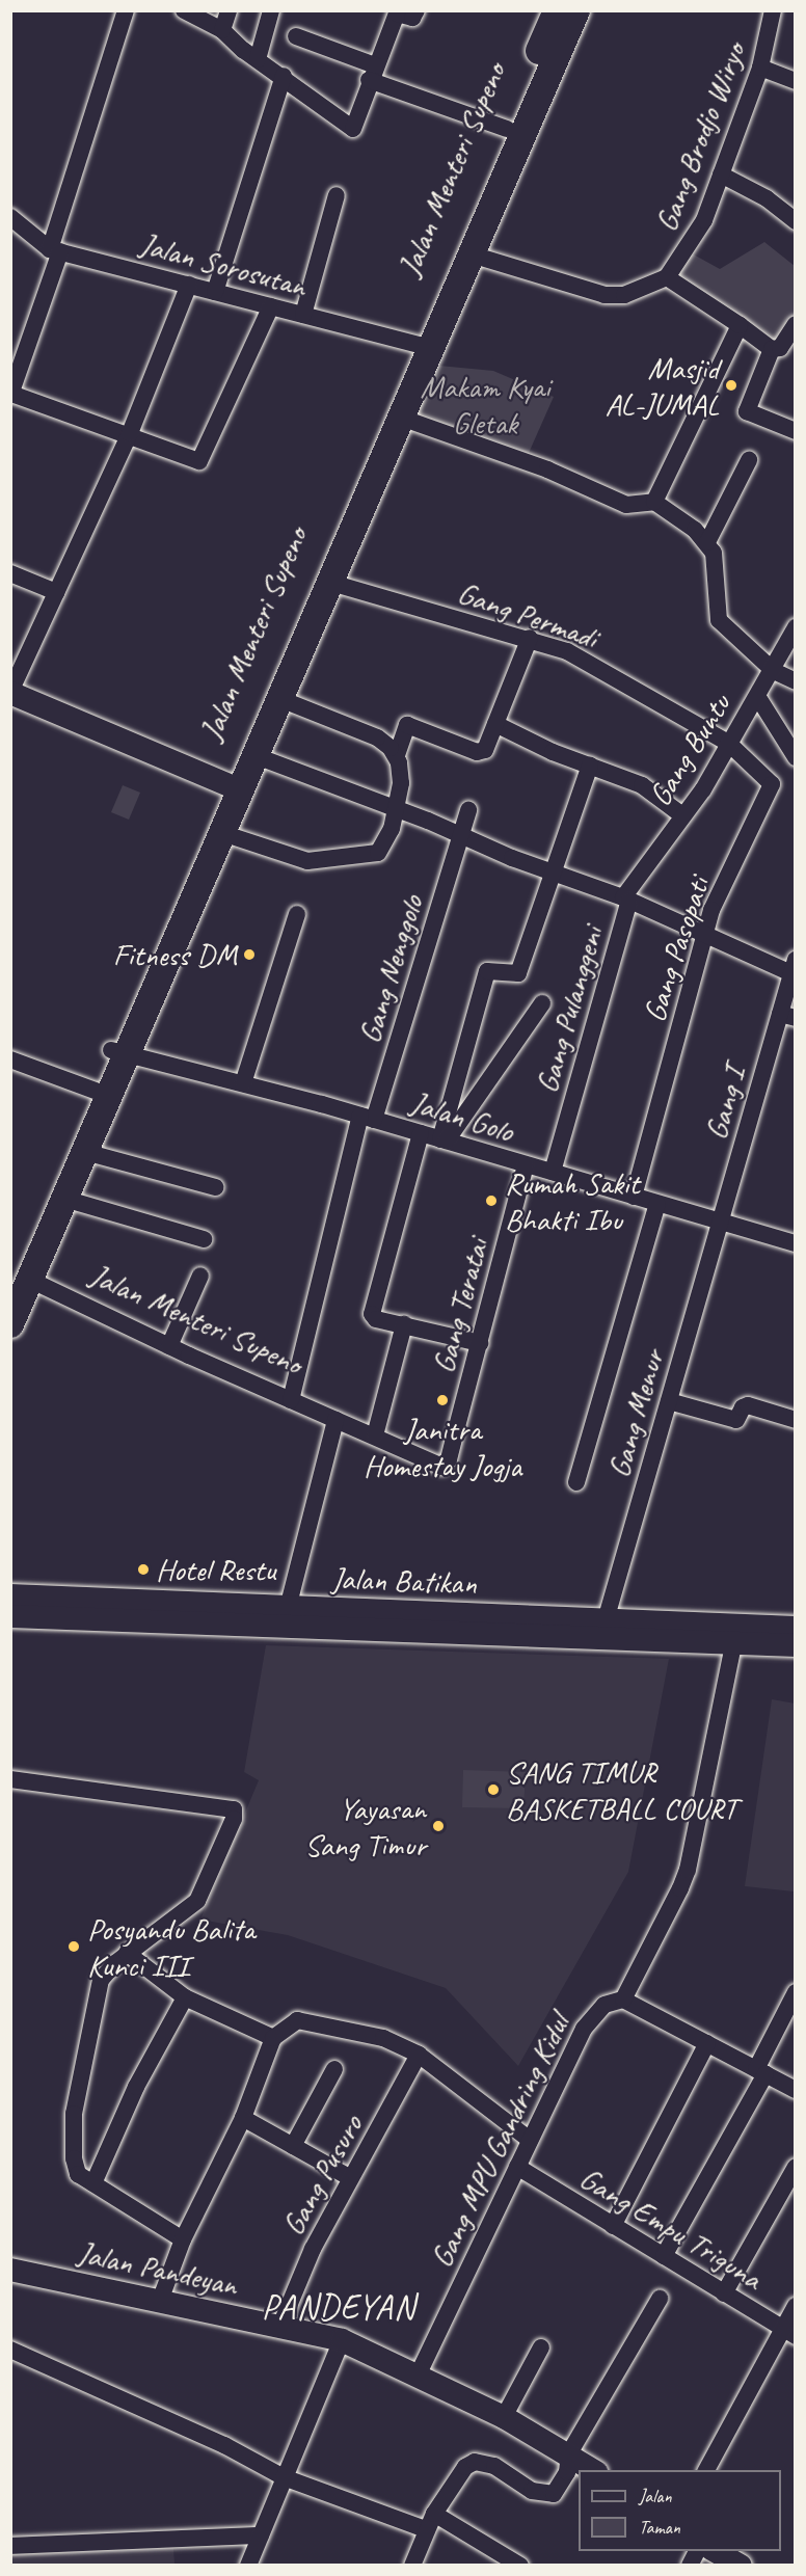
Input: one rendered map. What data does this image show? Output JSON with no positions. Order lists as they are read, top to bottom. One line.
{"streets":{"main road":["Jalan Menteri Supeno","Jalan Batikan","Jalan Pandeyan"],"street":["Gang Brodjo Wiryo","Jalan Sorosutan","Gang Permadi","Gang Buntu","Gang Pasopati","Gang Nenggolo","Gang Pulanggeni","Gang I","Jalan Golo","Gang Teratai","Gang Menur","Gang MPU Gandring Kidul","Gang Pusuro","Gang Empu Triguna"]},"crossings":[["Jalan Menteri Supeno","Jalan Sorosutan"],["Jalan Menteri Supeno","Gang Permadi"],["Jalan Menteri Supeno","Gang Nenggolo"],["Jalan Menteri Supeno","Jalan Golo"],["Jalan Menteri Supeno","Gang Teratai"],["Gang Permadi","Gang Buntu"],["Gang Permadi","Gang Pasopati"],["Gang Buntu","Gang Pasopati"],["Gang Buntu","Gang Pulanggeni"],["Gang Pasopati","Jalan Golo"],["Gang Nenggolo","Jalan Golo"],["Gang Pulanggeni","Jalan Golo"],["Gang I","Jalan Golo"],["Gang I","Gang Menur"],["Jalan Golo","Gang Teratai"],["Jalan Golo","Gang Menur"],["Gang Menur","Jalan Batikan"],["Gang MPU Gandring Kidul","Gang Empu Triguna"],["Gang MPU Gandring Kidul","Jalan Pandeyan"],["Gang Pusuro","Jalan Pandeyan"]],"districts":["PANDEYAN"],"parks":["Makam Kyai Gletak"],"places":["Masjid AL-JUMAL","Fitness DM","Rumah Sakit Bhakti Ibu","Janitra Homestay Jogja","Hotel Restu","SANG TIMUR BASKETBALL COURT","Yayasan Sang Timur","Posyandu Balita Kunci III"],"legend":["Jalan","Taman"]}
